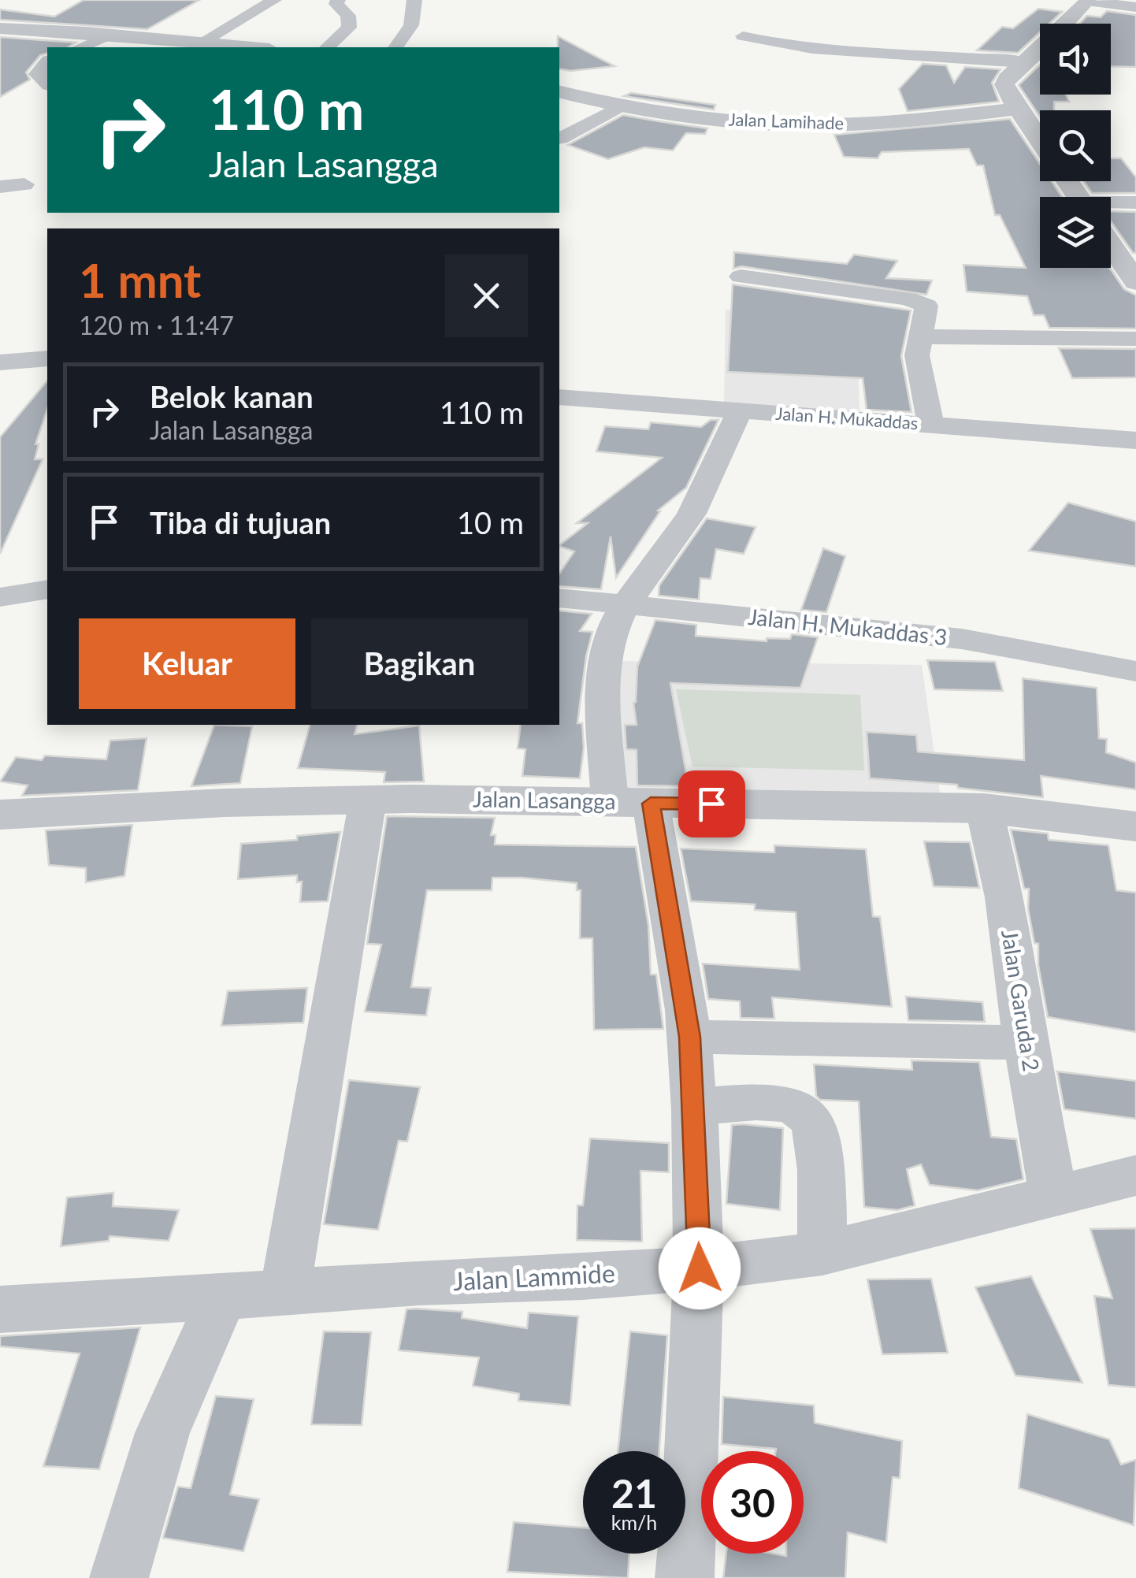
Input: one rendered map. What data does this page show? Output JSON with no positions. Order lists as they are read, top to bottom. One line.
{"streets":{"street":["Jalan Lamihade","Jalan H. Mukaddas","Jalan H. Mukaddas 3","Jalan Lasangga","Jalan Garuda 2","Jalan Lammide"]},"crossings":[["Jalan Lasangga","Jalan Garuda 2"],["Jalan Garuda 2","Jalan Lammide"]],"page":{"turn":["110 m","Jalan Lasangga"],"heading":["1 mnt","120 m · 11:47"],"list":[{"name":"Belok kanan","note":"Jalan Lasangga","value":"110 m"},{"name":"Tiba di tujuan","value":"10 m"}],"buttons":["Keluar","Bagikan"],"speed":"21 km/h","limit":"30"}}
